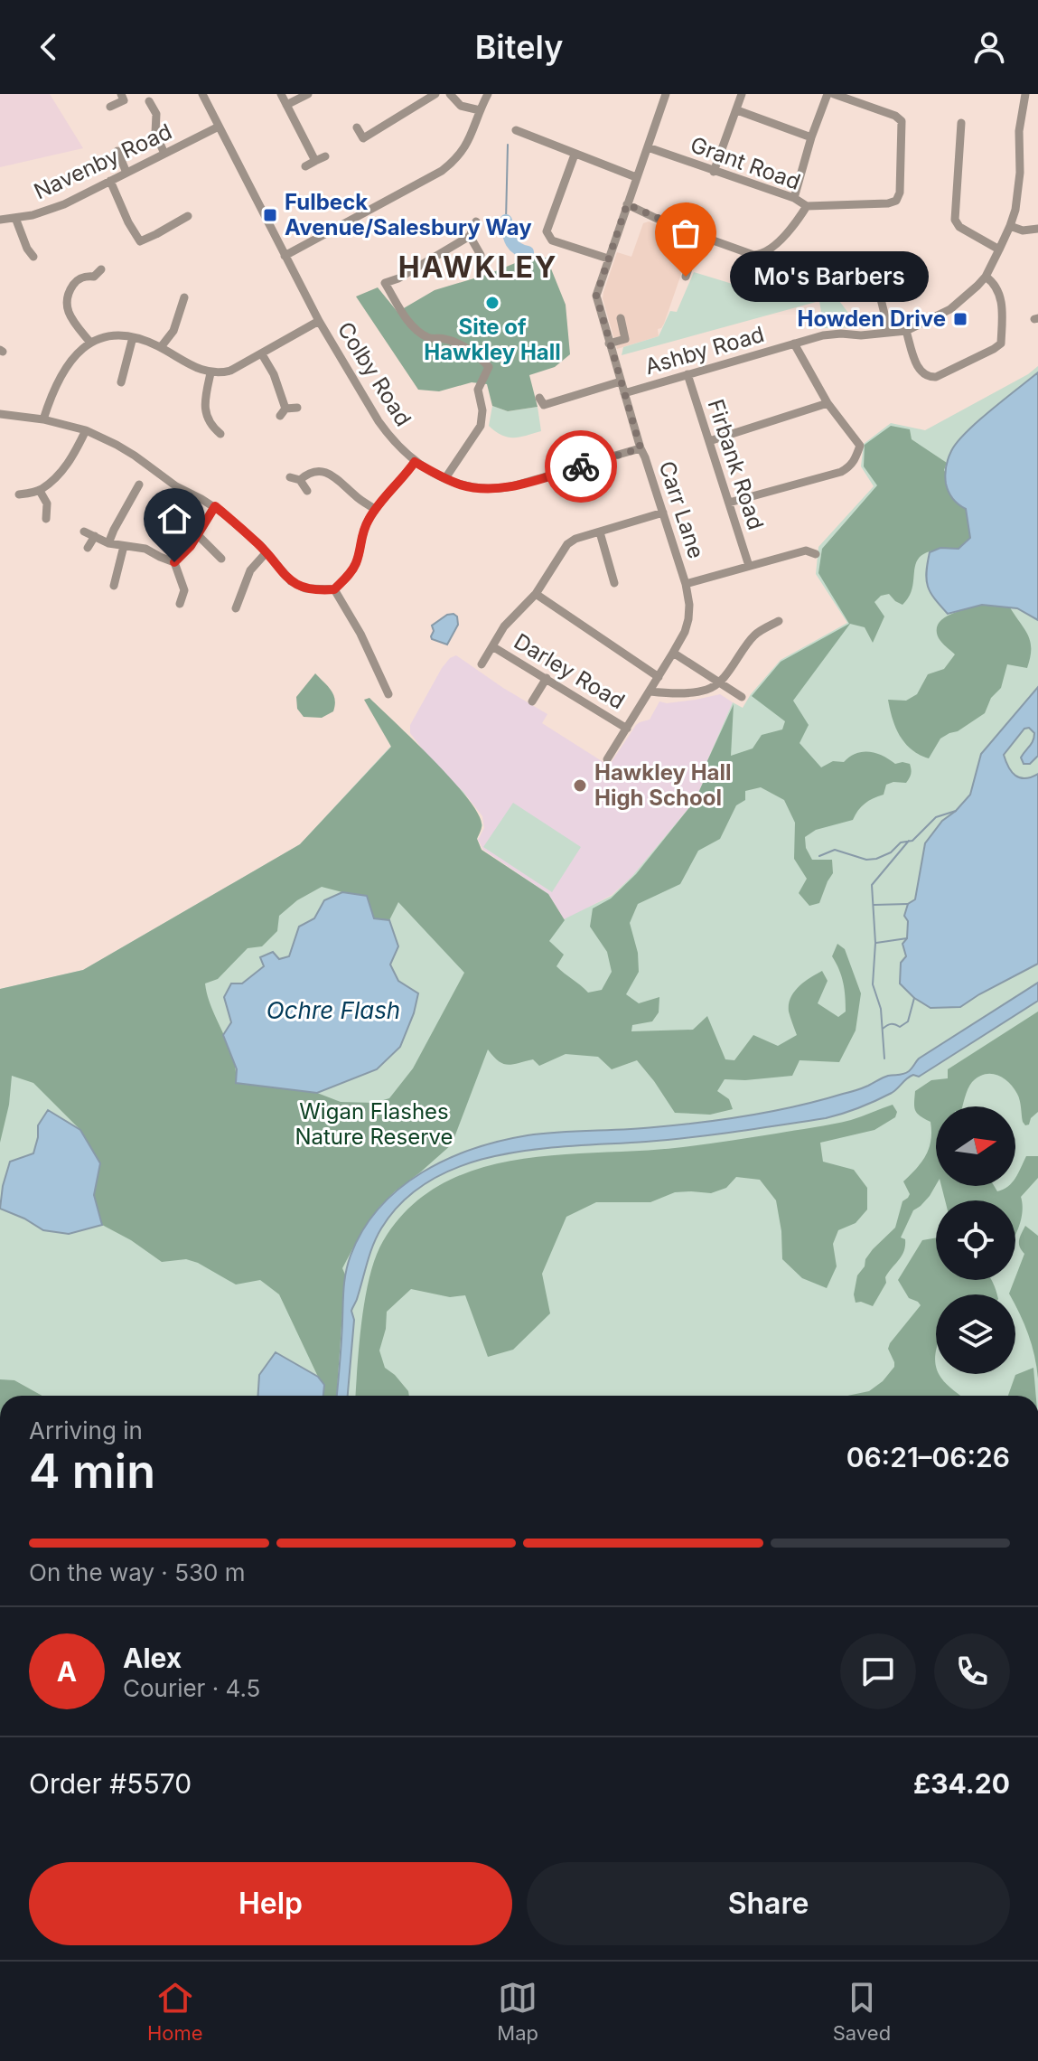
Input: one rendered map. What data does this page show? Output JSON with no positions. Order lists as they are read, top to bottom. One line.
{"streets":{"street":["Navenby Road","Grant Road","Ashby Road","Colby Road","Firbank Road","Carr Lane","Darley Road"]},"crossings":[["Navenby Road","Colby Road"],["Grant Road","Carr Lane"],["Ashby Road","Firbank Road"],["Ashby Road","Carr Lane"],["Colby Road","Carr Lane"],["Carr Lane","Darley Road"]],"districts":["HAWKLEY"],"water":["Ochre Flash"],"parks":["Wigan Flashes Nature Reserve"],"places":{"transit":["Fulbeck Avenue/Salesbury Way","Howden Drive"],"other":["Mo's Barbers","Site of Hawkley Hall","Hawkley Hall High School"]},"north":"right","page":{"header":"Bitely","bubble":"Mo's Barbers","heading":["4 min","Arriving in","06:21–06:26"],"panel":["Alex","Courier · 4.5","Order #5570","£34.20"],"bar":"On the way · 530 m","round":"A","buttons":["Help","Share"],"tabs":["Home","Map","Saved"]}}
